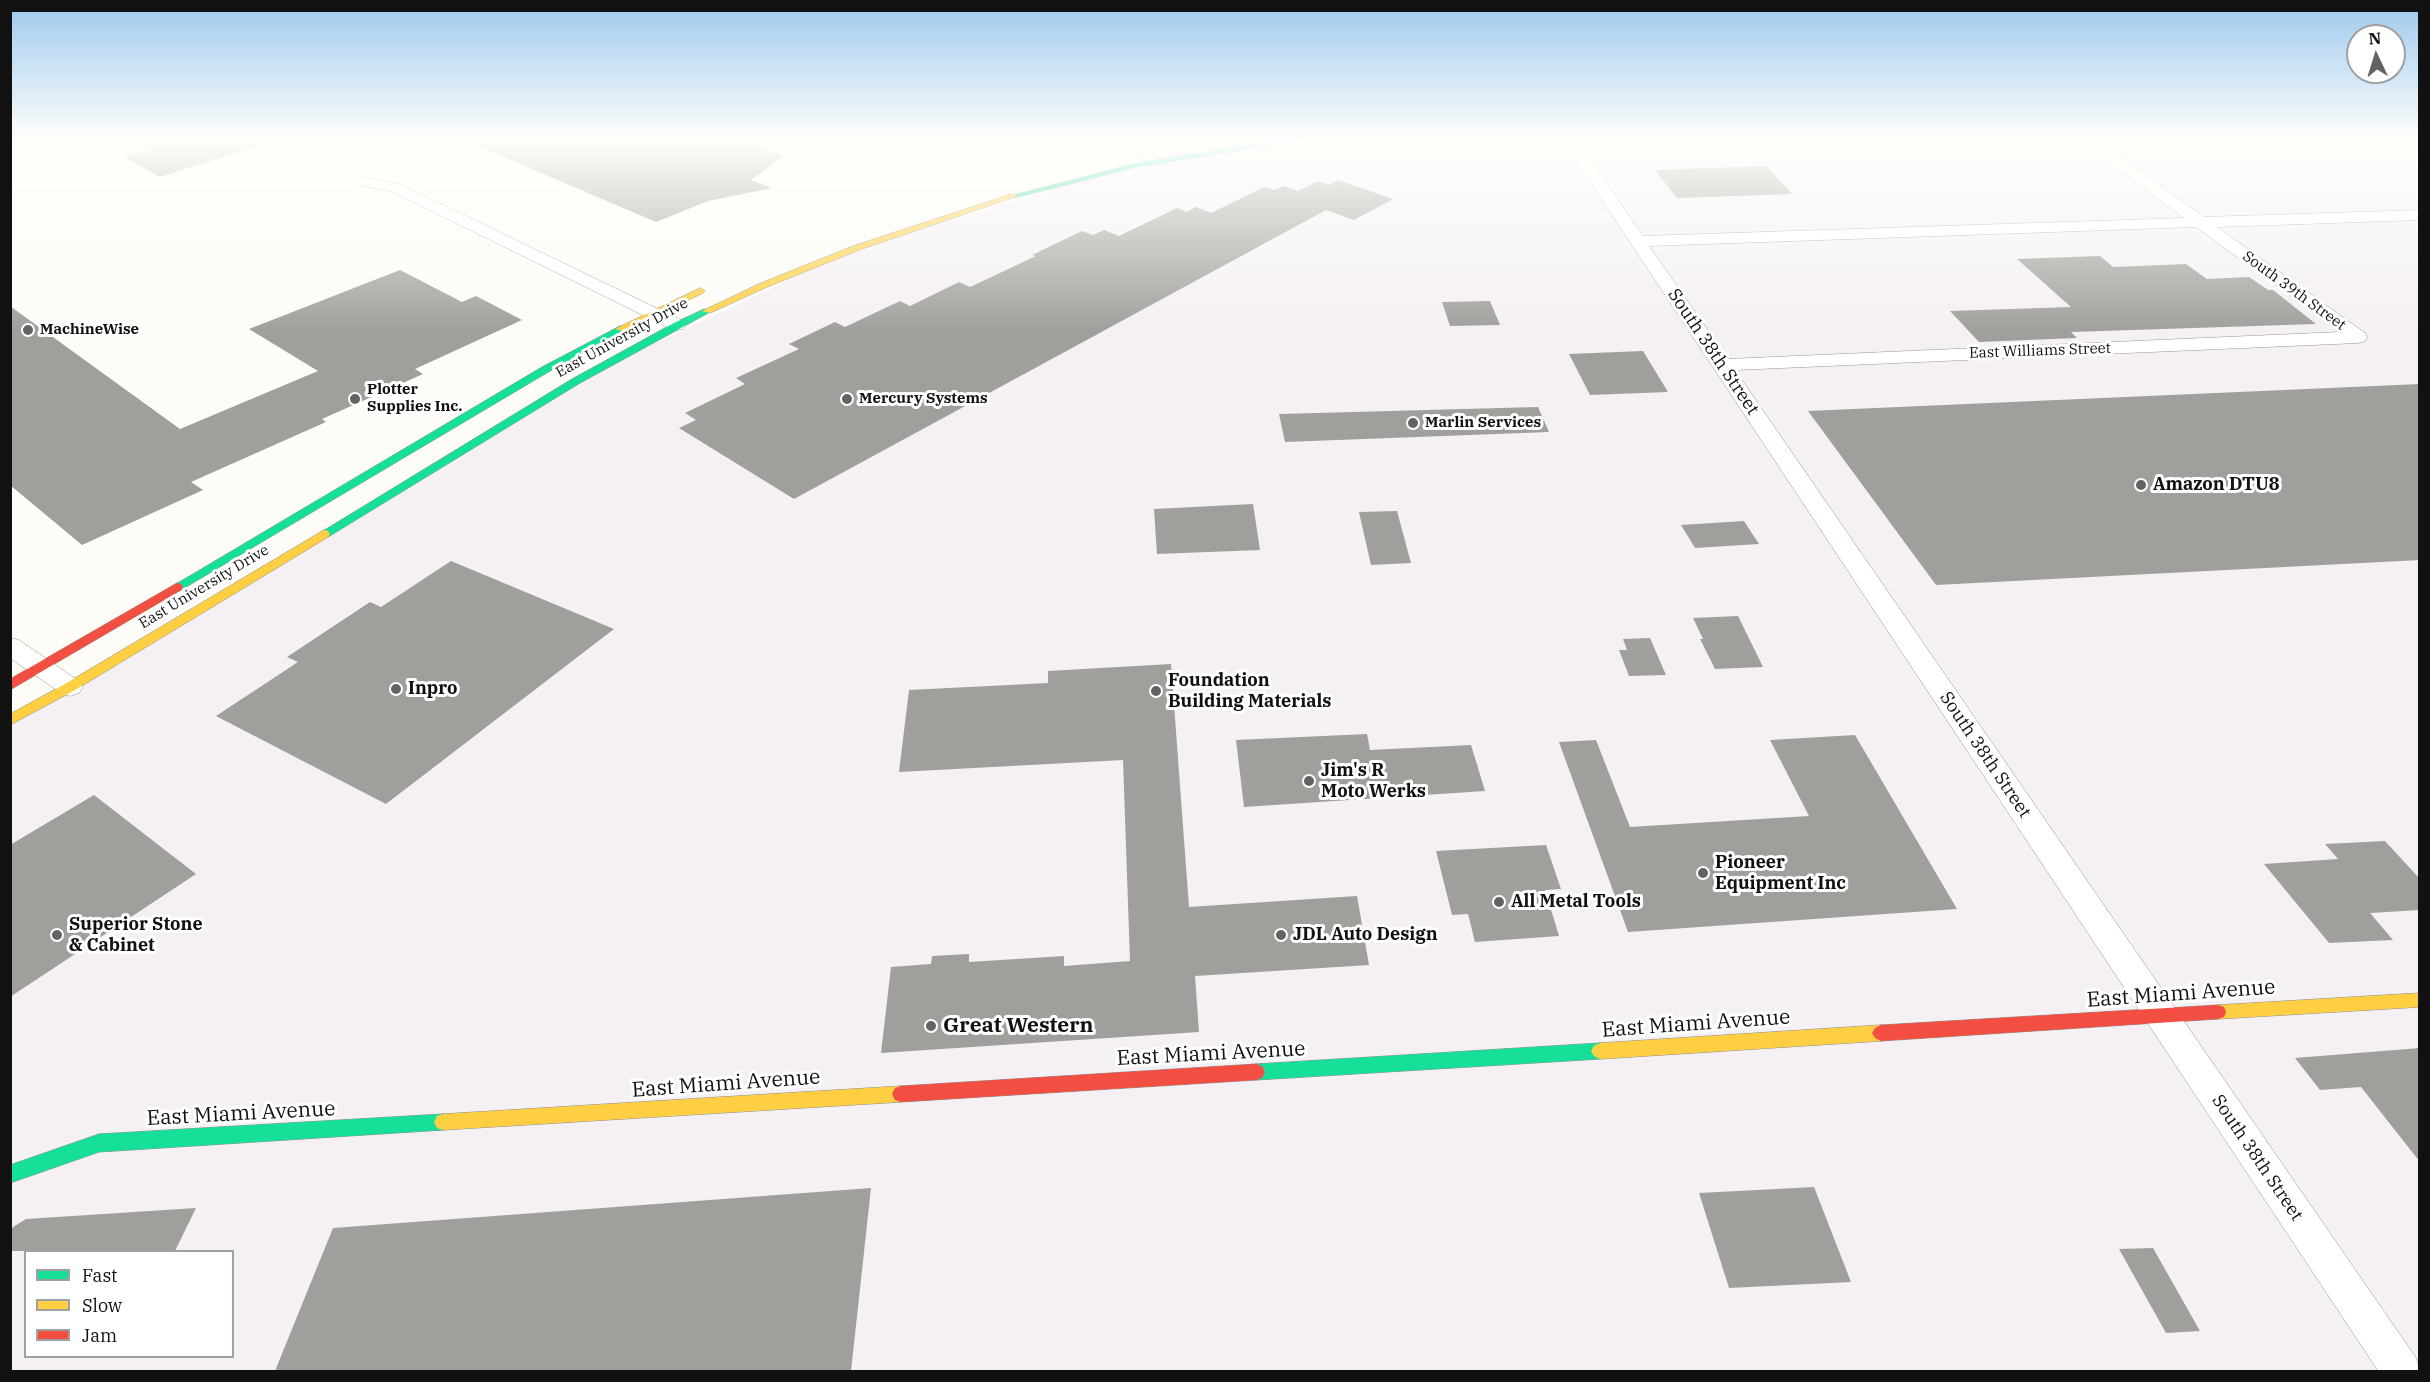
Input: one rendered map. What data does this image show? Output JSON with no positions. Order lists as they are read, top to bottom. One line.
{"streets":{"main road":["East University Drive","East Miami Avenue"],"street":["South 39th Street","East Williams Street","South 38th Street"]},"crossings":[["South 39th Street","East Williams Street"],["East Williams Street","South 38th Street"],["South 38th Street","East Miami Avenue"]],"places":["MachineWise","Plotter Supplies Inc.","Mercury Systems","Marlin Services","Amazon DTU8","Inpro","Foundation Building Materials","Jim's R Moto Werks","Pioneer Equipment Inc","All Metal Tools","Superior Stone & Cabinet","JDL Auto Design","Great Western"],"legend":["Fast","Slow","Jam"],"north":"top"}
